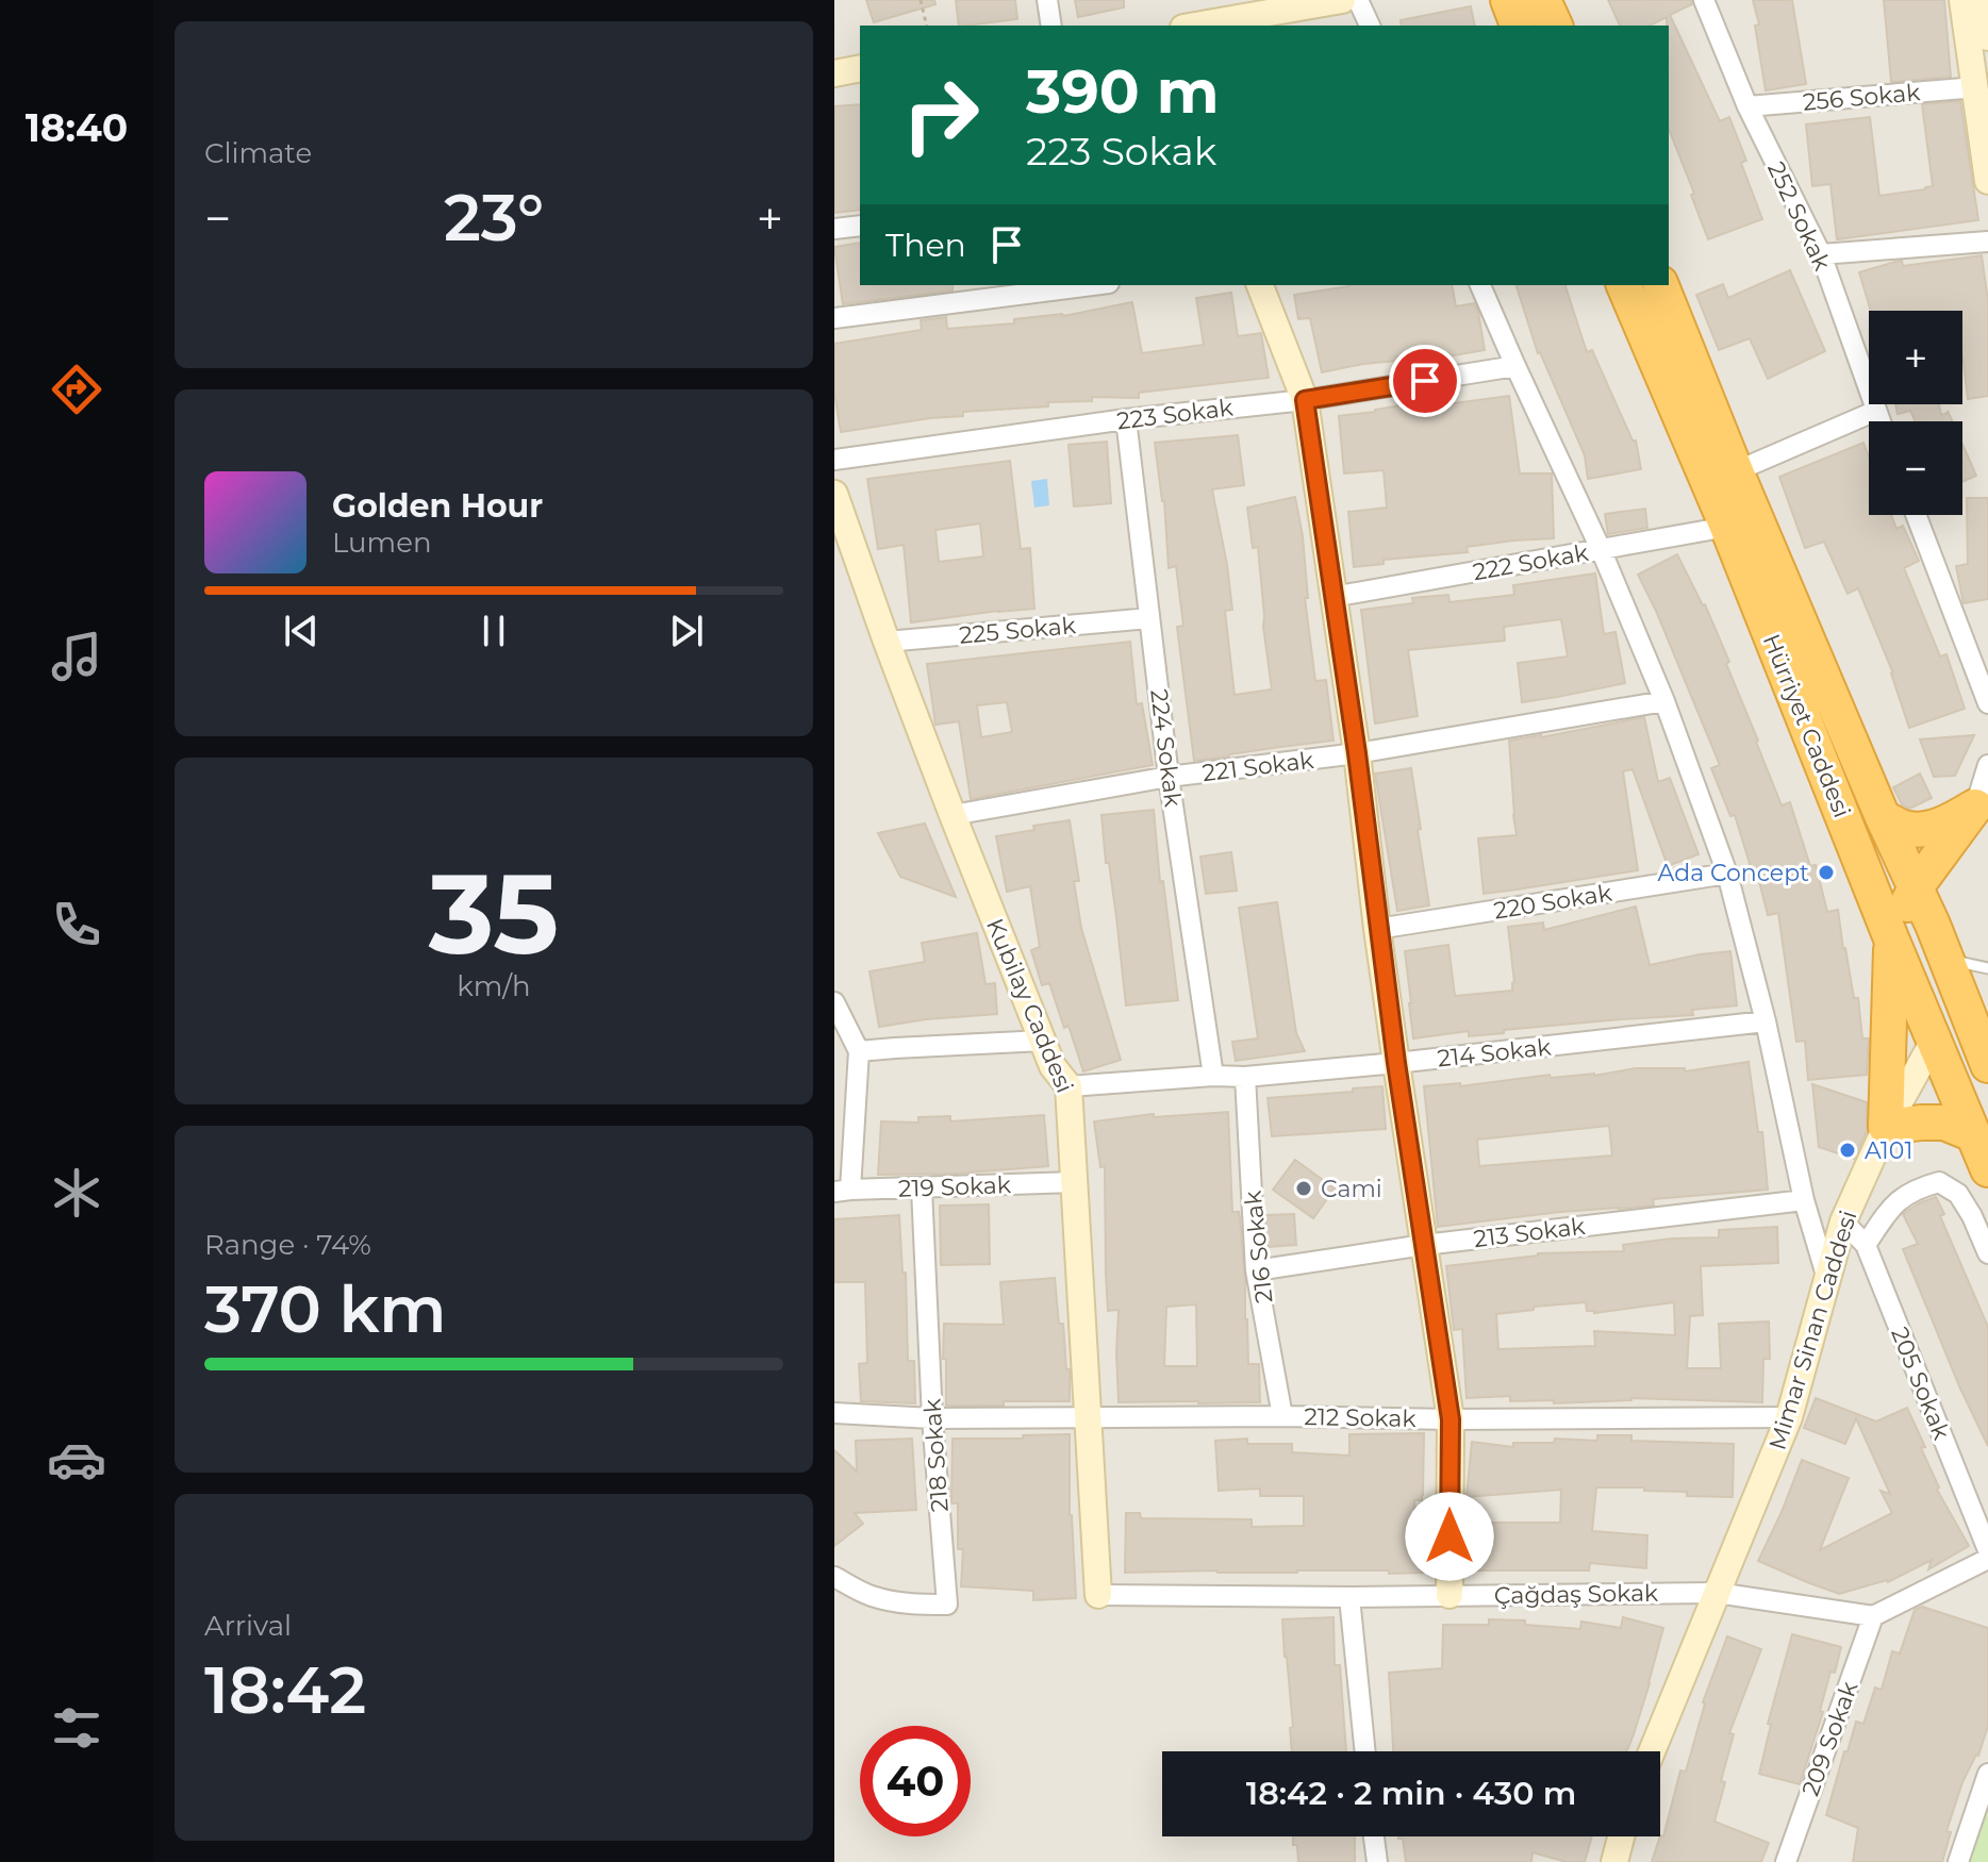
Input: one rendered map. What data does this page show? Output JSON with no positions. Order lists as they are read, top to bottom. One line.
{"streets":{"highway":["Hürriyet Caddesi"],"street":["256 Sokak","252 Sokak","223 Sokak","222 Sokak","225 Sokak","224 Sokak","221 Sokak","220 Sokak","Kubilay Caddesi","214 Sokak","219 Sokak","213 Sokak","216 Sokak","Mimar Sinan Caddesi","205 Sokak","212 Sokak","218 Sokak","Çağdaş Sokak","209 Sokak"]},"crossings":[["256 Sokak","252 Sokak"],["223 Sokak","224 Sokak"],["222 Sokak","Hürriyet Caddesi"],["225 Sokak","224 Sokak"],["225 Sokak","Kubilay Caddesi"],["Hürriyet Caddesi","Mimar Sinan Caddesi"],["224 Sokak","221 Sokak"],["224 Sokak","214 Sokak"],["221 Sokak","Kubilay Caddesi"],["Kubilay Caddesi","214 Sokak"],["Kubilay Caddesi","219 Sokak"],["Kubilay Caddesi","212 Sokak"],["Kubilay Caddesi","Çağdaş Sokak"],["214 Sokak","216 Sokak"],["219 Sokak","218 Sokak"],["213 Sokak","216 Sokak"],["216 Sokak","212 Sokak"],["Mimar Sinan Caddesi","205 Sokak"],["Mimar Sinan Caddesi","212 Sokak"],["Mimar Sinan Caddesi","Çağdaş Sokak"],["212 Sokak","218 Sokak"],["Çağdaş Sokak","209 Sokak"]],"places":["Ada Concept","A101","Cami"],"page":{"tabs":"18:40","tile":["Climate",["35","km/h"],["Range · 74%","370 km"],["Arrival","18:42"]],"turn":["390 m","223 Sokak"],"heat":["−","23°","+"],"then":"Then","map_buttons":["+","−"],"song":["Golden Hour","Lumen"],"limit":"40","trip":"18:42 · 2 min · 430 m"}}
